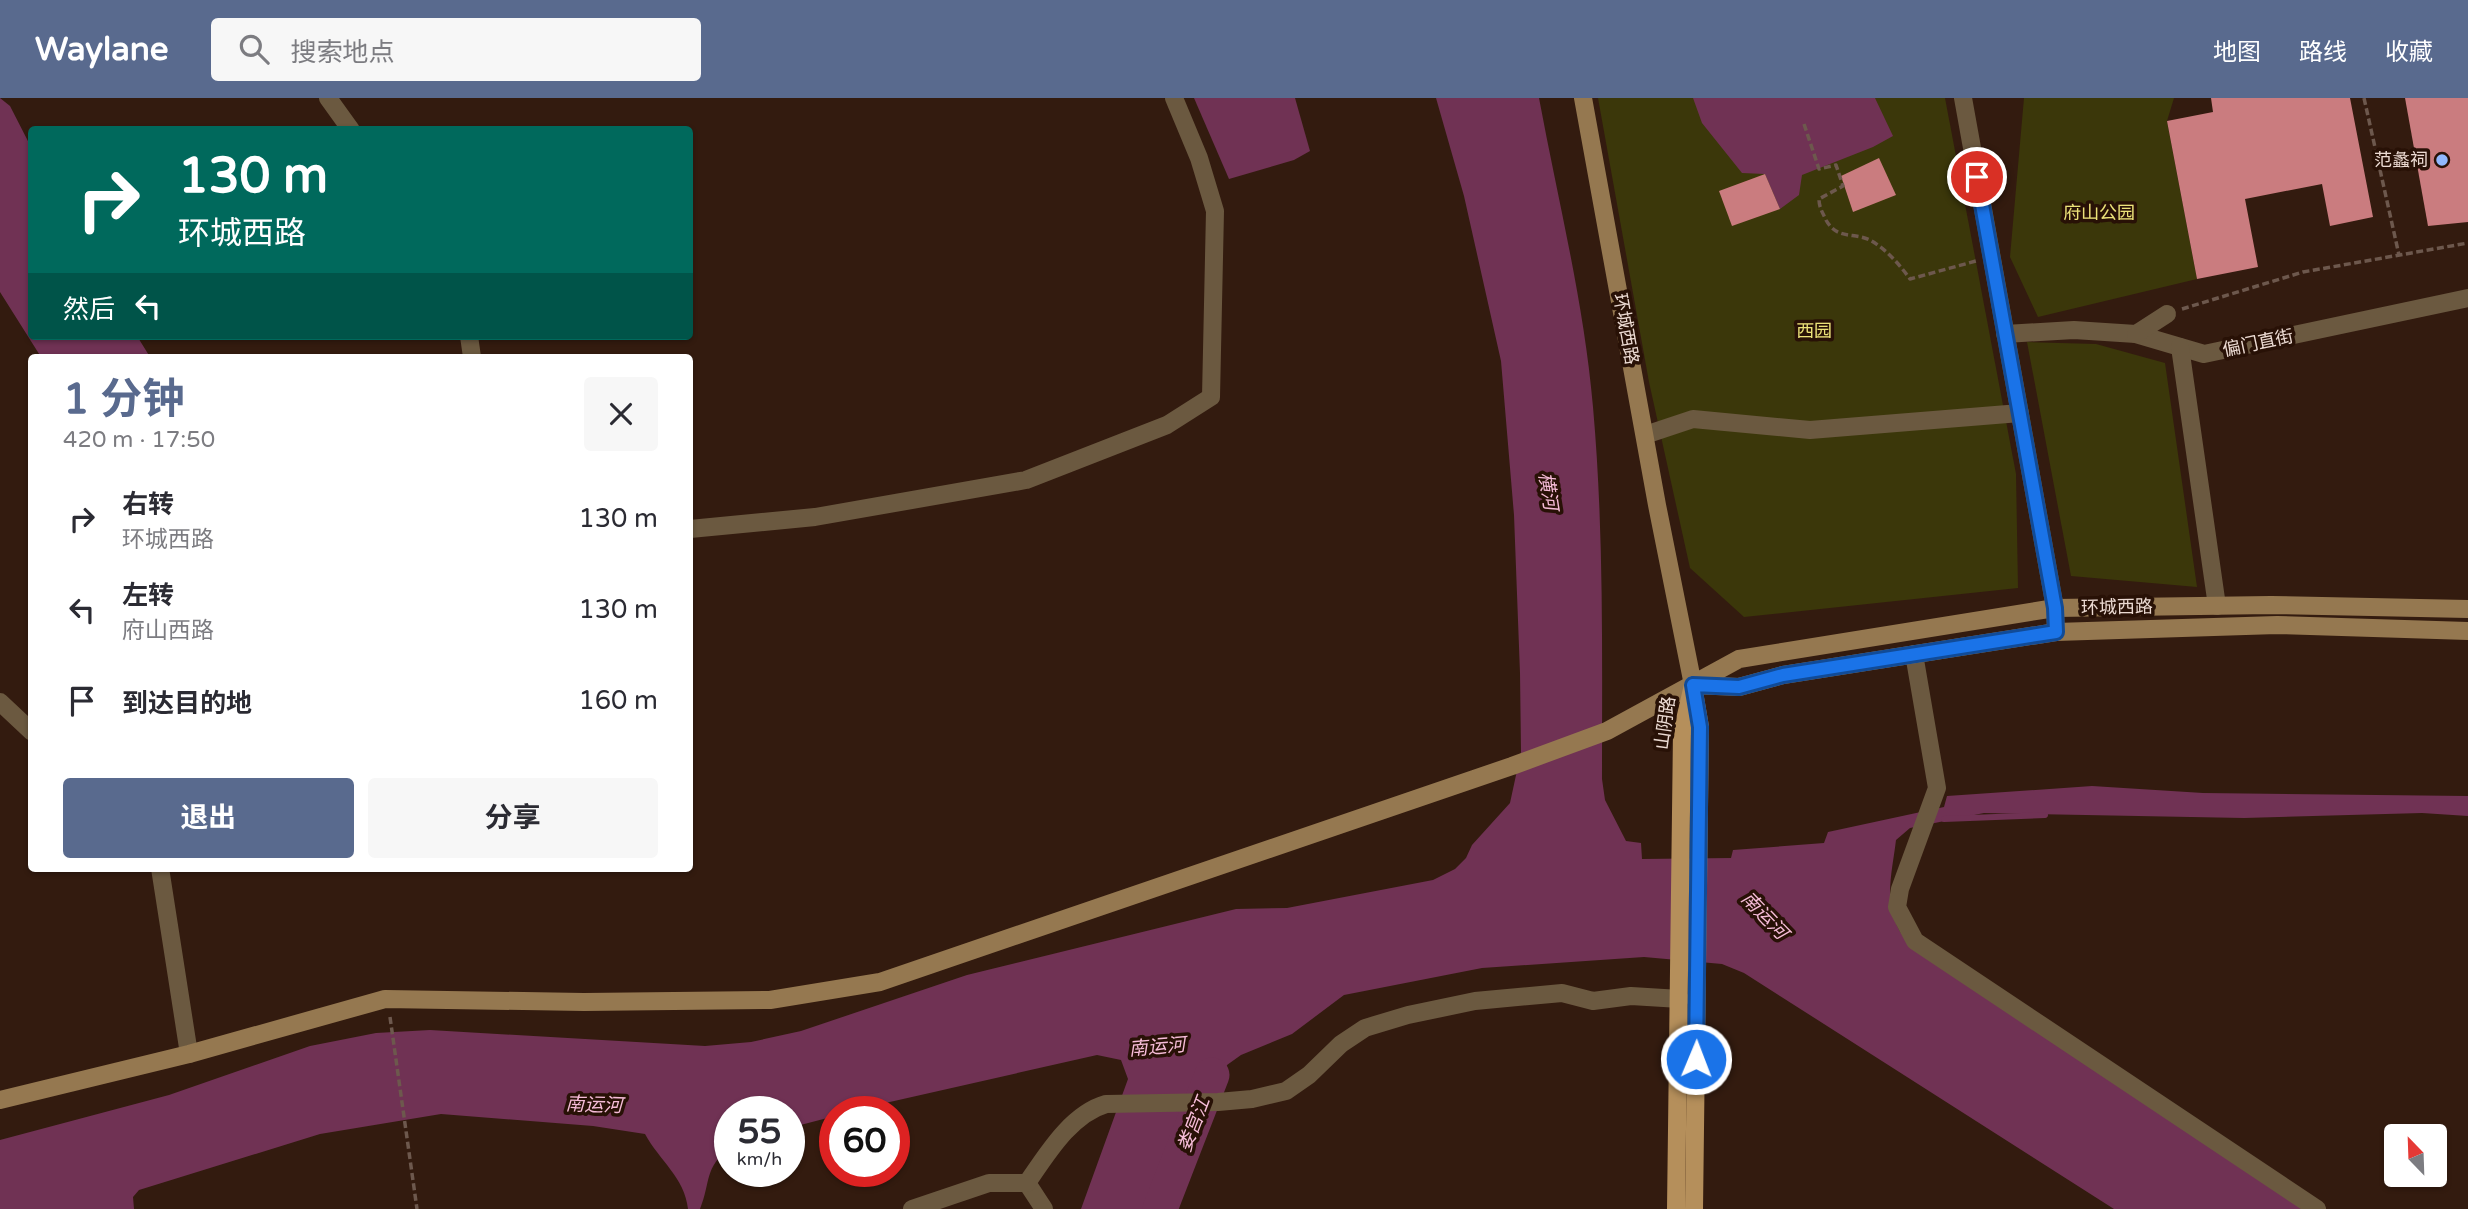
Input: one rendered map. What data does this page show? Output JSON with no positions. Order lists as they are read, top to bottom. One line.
{"streets":{"main road":["环城西路","山阴路"],"street":["偏门直街"]},"crossings":[["环城西路","山阴路"]],"water":["横河","南运河","娄宫江"],"parks":["府山公园","西园"],"places":["范蠡祠"],"north":"top left","page":{"header":"Waylane","search":"搜索地点","nav":["地图","路线","收藏"],"turn":["130 m","环城西路"],"then":"然后","heading":["1 分钟","420 m · 17:50"],"list":[{"name":"右转","note":"环城西路","value":"130 m"},{"name":"左转","note":"府山西路","value":"130 m"},{"name":"到达目的地","value":"160 m"}],"buttons":["退出","分享"],"speed":"55 km/h","limit":"60"}}
